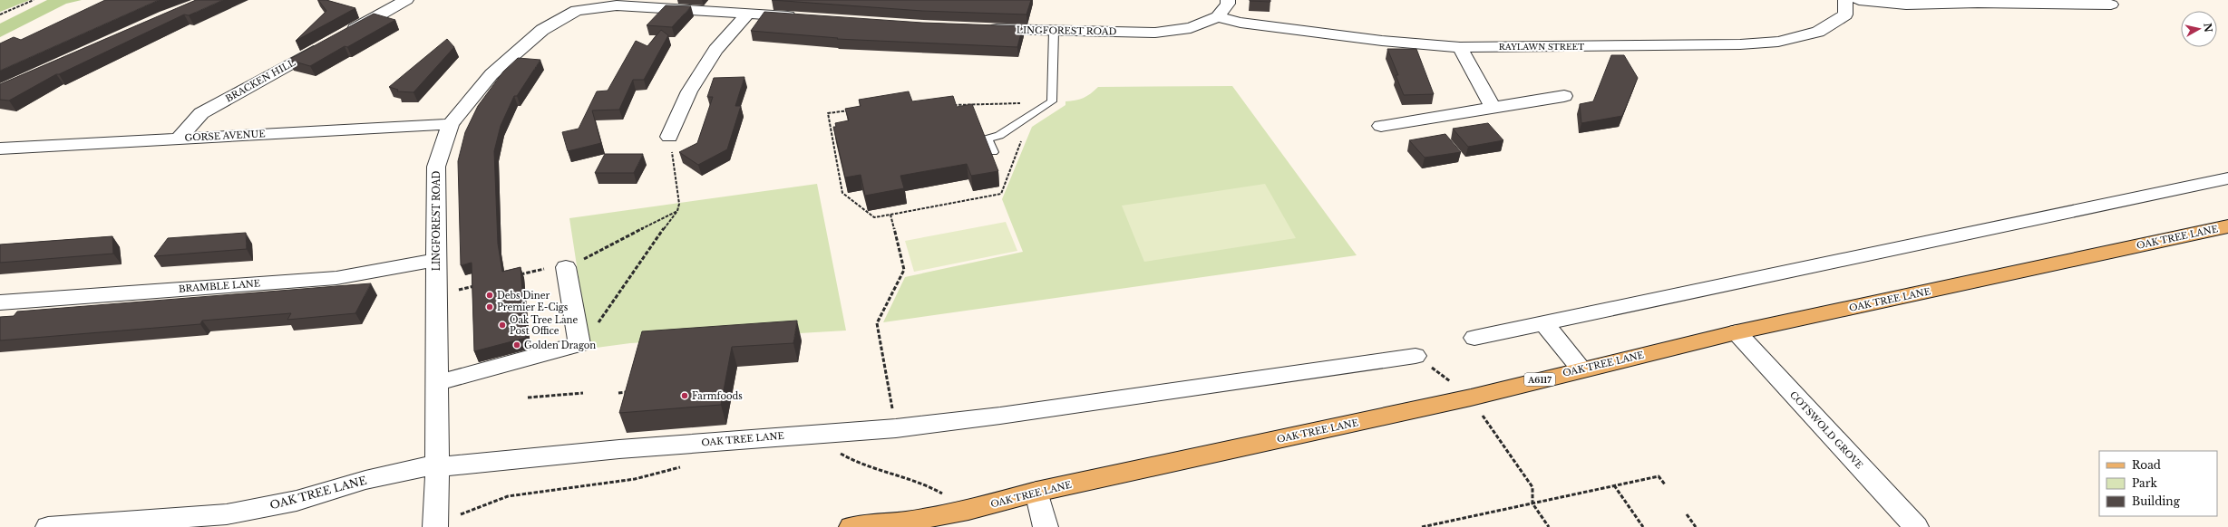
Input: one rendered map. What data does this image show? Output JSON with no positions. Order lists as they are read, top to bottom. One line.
{"streets":{"main road":["OAK TREE LANE","A6117"],"street":["LINGFOREST ROAD","RAYLAWN STREET","BRACKEN HILL","GORSE AVENUE","BRAMBLE LANE","COTSWOLD GROVE"]},"crossings":[["LINGFOREST ROAD","RAYLAWN STREET"],["LINGFOREST ROAD","GORSE AVENUE"],["LINGFOREST ROAD","OAK TREE LANE"],["LINGFOREST ROAD","BRAMBLE LANE"],["BRACKEN HILL","GORSE AVENUE"],["OAK TREE LANE","COTSWOLD GROVE"]],"places":["Debs Diner","Premier E-Cigs","Oak Tree Lane Post Office","Golden Dragon","Farmfoods"],"legend":["Road","Park","Building"],"north":"right"}
